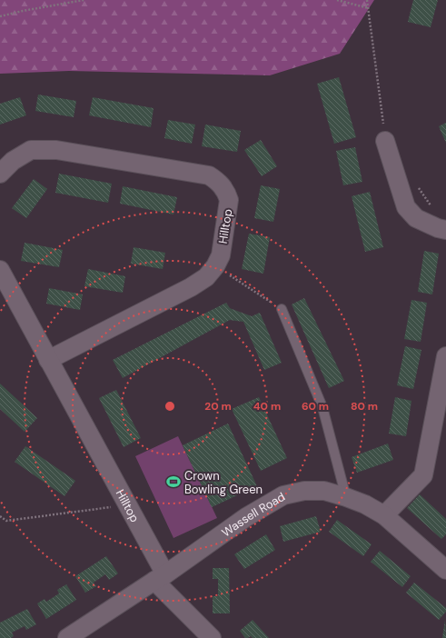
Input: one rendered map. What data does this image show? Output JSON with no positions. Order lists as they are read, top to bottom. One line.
{"streets":{"street":["Hilltop","Wassell Road"]},"crossings":[["Hilltop","Wassell Road"]],"places":{"sports":["Crown Bowling Green"]},"rings":["20 m","40 m","60 m","80 m"]}
